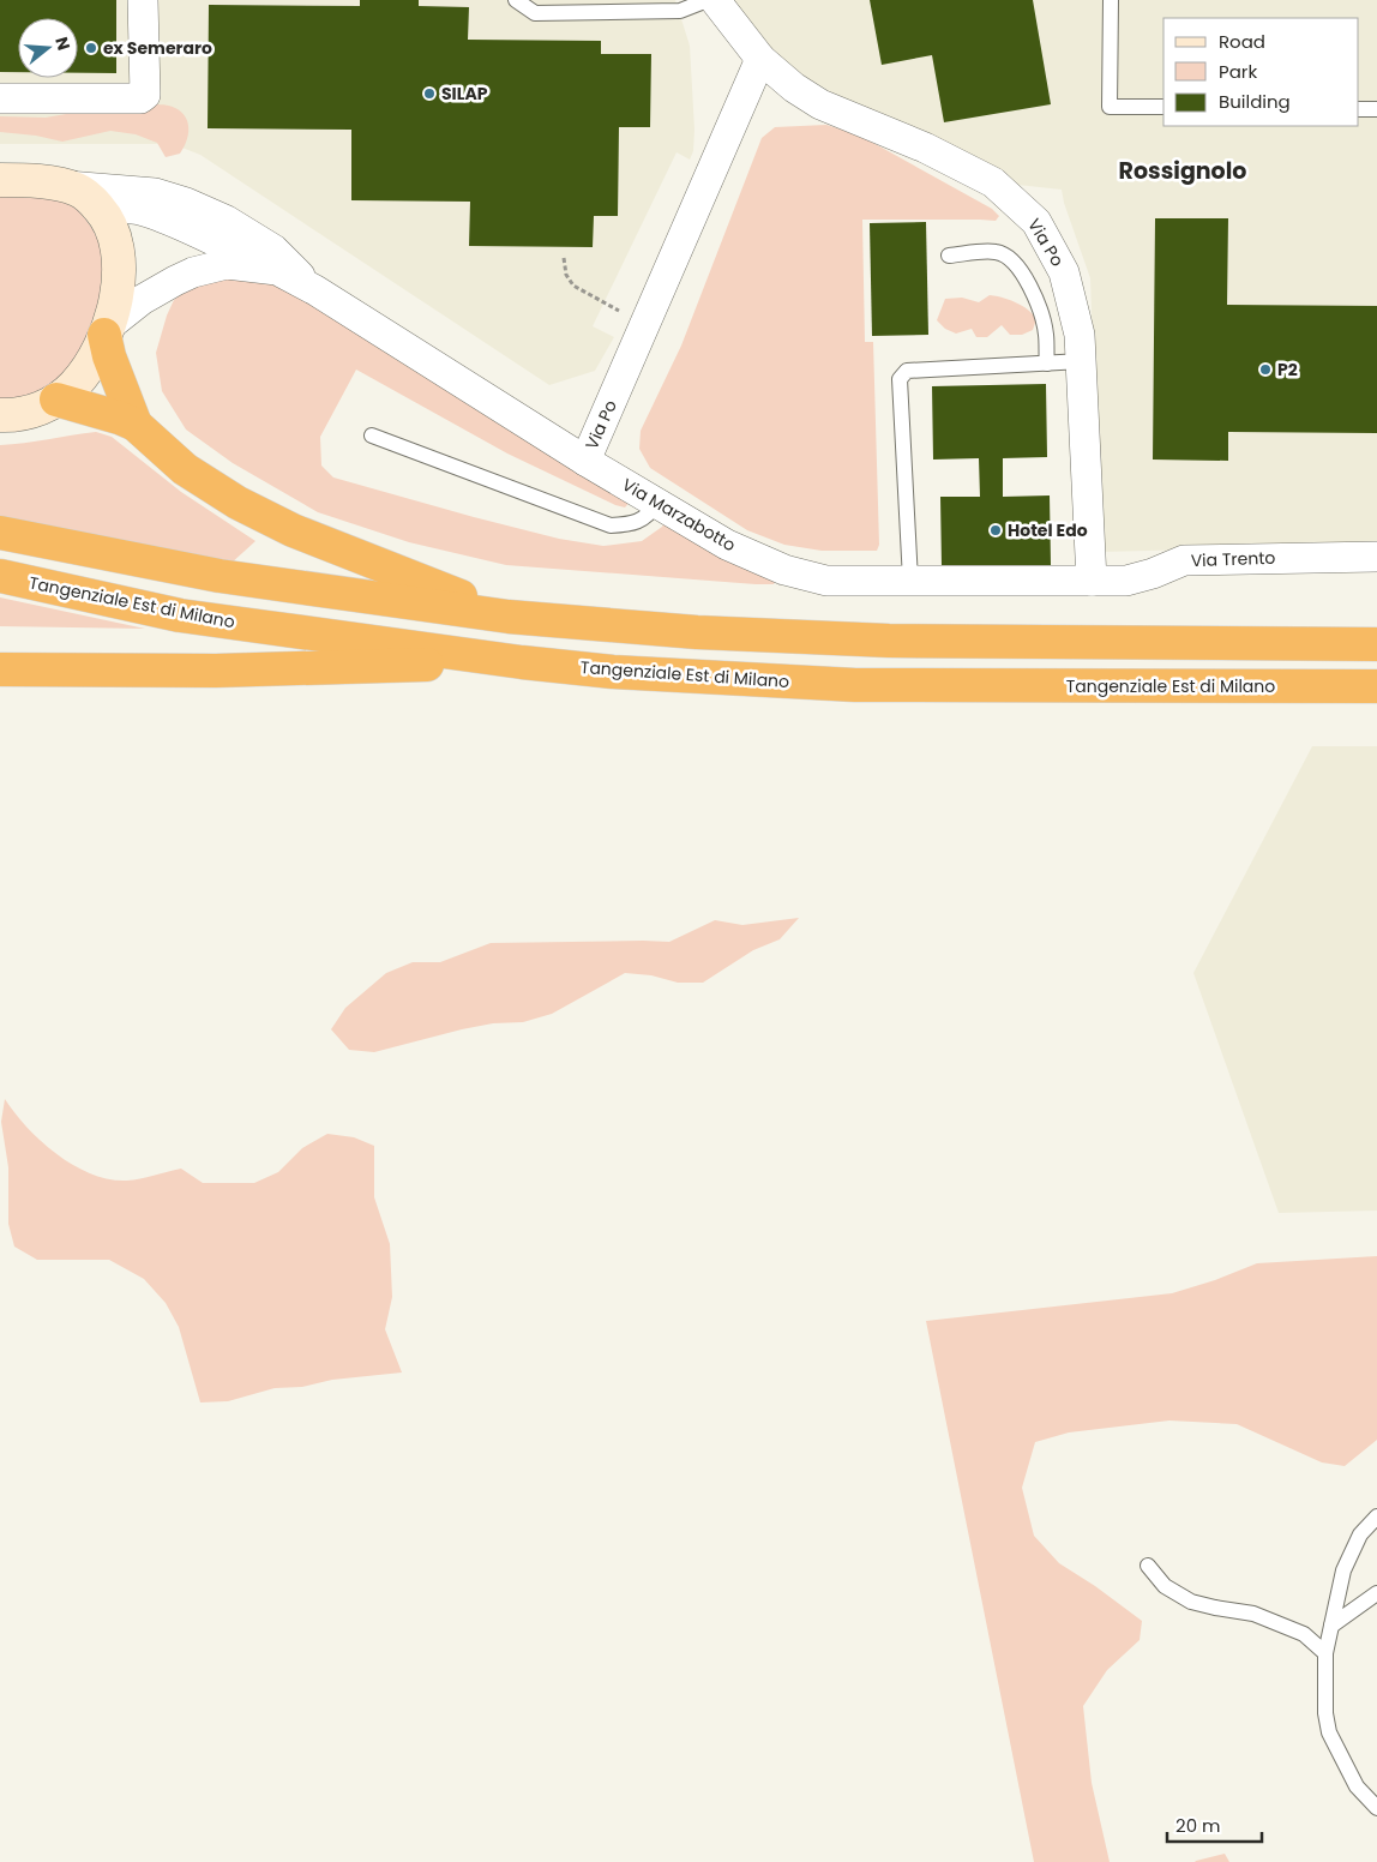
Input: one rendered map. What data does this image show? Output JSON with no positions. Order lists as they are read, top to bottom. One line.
{"streets":{"highway":["Tangenziale Est di Milano"],"street":["Via Po","Via Marzabotto","Via Trento"]},"crossings":[["Via Po","Via Marzabotto"],["Via Po","Via Trento"],["Via Marzabotto","Via Trento"]],"districts":["Rossignolo"],"places":["ex Semeraro","SILAP","P2","Hotel Edo"],"legend":["Road","Park","Building"],"scale_bar":"20 m","north":"right"}
